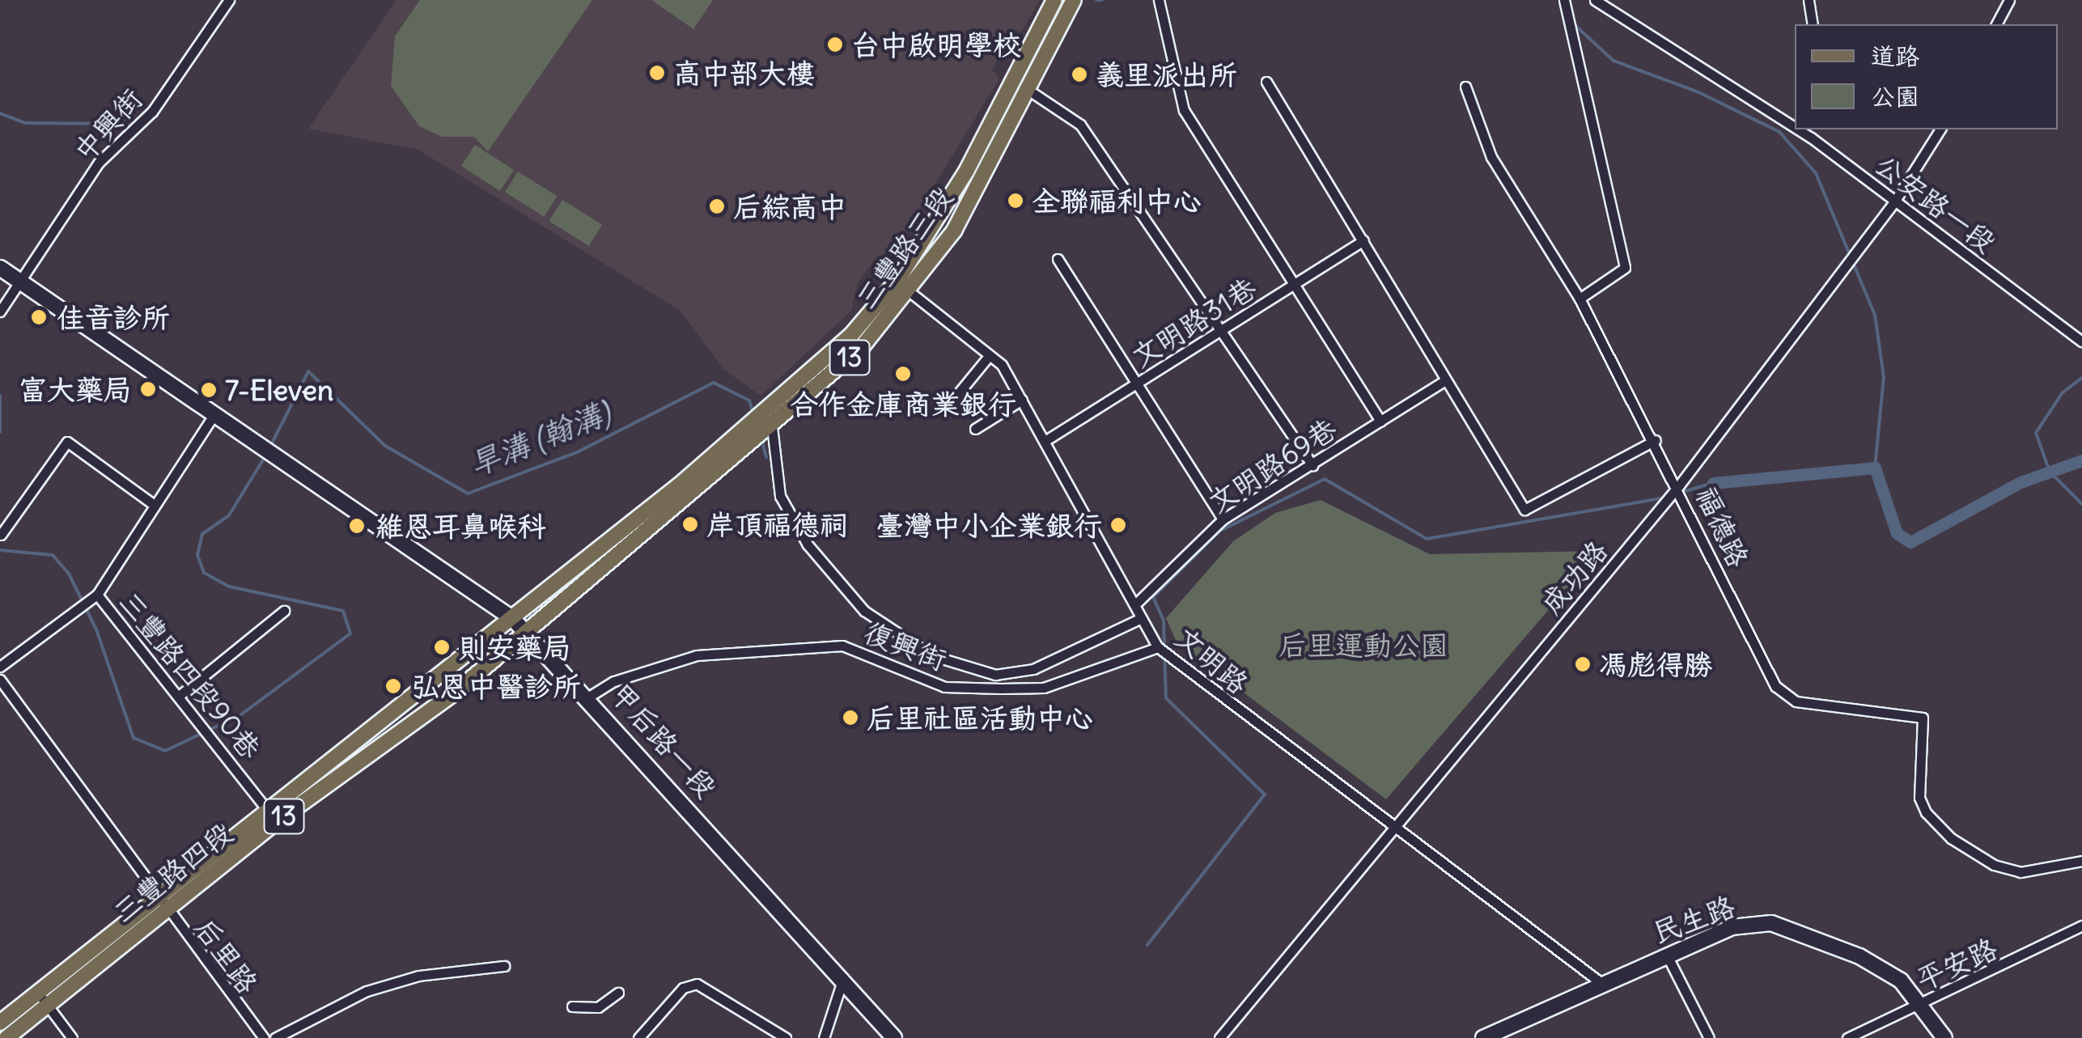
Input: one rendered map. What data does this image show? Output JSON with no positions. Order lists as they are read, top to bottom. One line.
{"streets":{"main road":["三豐路三段","13","甲后路一段","三豐路四段","民生路"],"street":["中興街","公安路一段","文明路31巷","文明路69巷","福德路","成功路","復興街","文明路","三豐路四段90巷","后里路","平安路"]},"crossings":[["中興街","甲后路一段"],["公安路一段","成功路"],["三豐路三段","復興街"],["三豐路三段","文明路"],["三豐路三段","甲后路一段"],["三豐路三段","三豐路四段"],["文明路31巷","文明路"],["文明路69巷","文明路"],["福德路","成功路"],["成功路","文明路"],["復興街","文明路"],["復興街","甲后路一段"],["文明路","民生路"],["三豐路四段90巷","三豐路四段"],["甲后路一段","三豐路四段"],["三豐路四段","后里路"],["民生路","平安路"]],"water":["旱溝 (翰溝)"],"parks":["后里運動公園"],"places":["台中啟明學校","高中部大樓","義里派出所","全聯福利中心","后綜高中","佳音診所","合作金庫商業銀行","富大藥局","7-Eleven","岸頂福德祠","臺灣中小企業銀行","維恩耳鼻喉科","則安藥局","馮彪得勝","弘恩中醫診所","后里社區活動中心"],"legend":["道路","公園"]}
